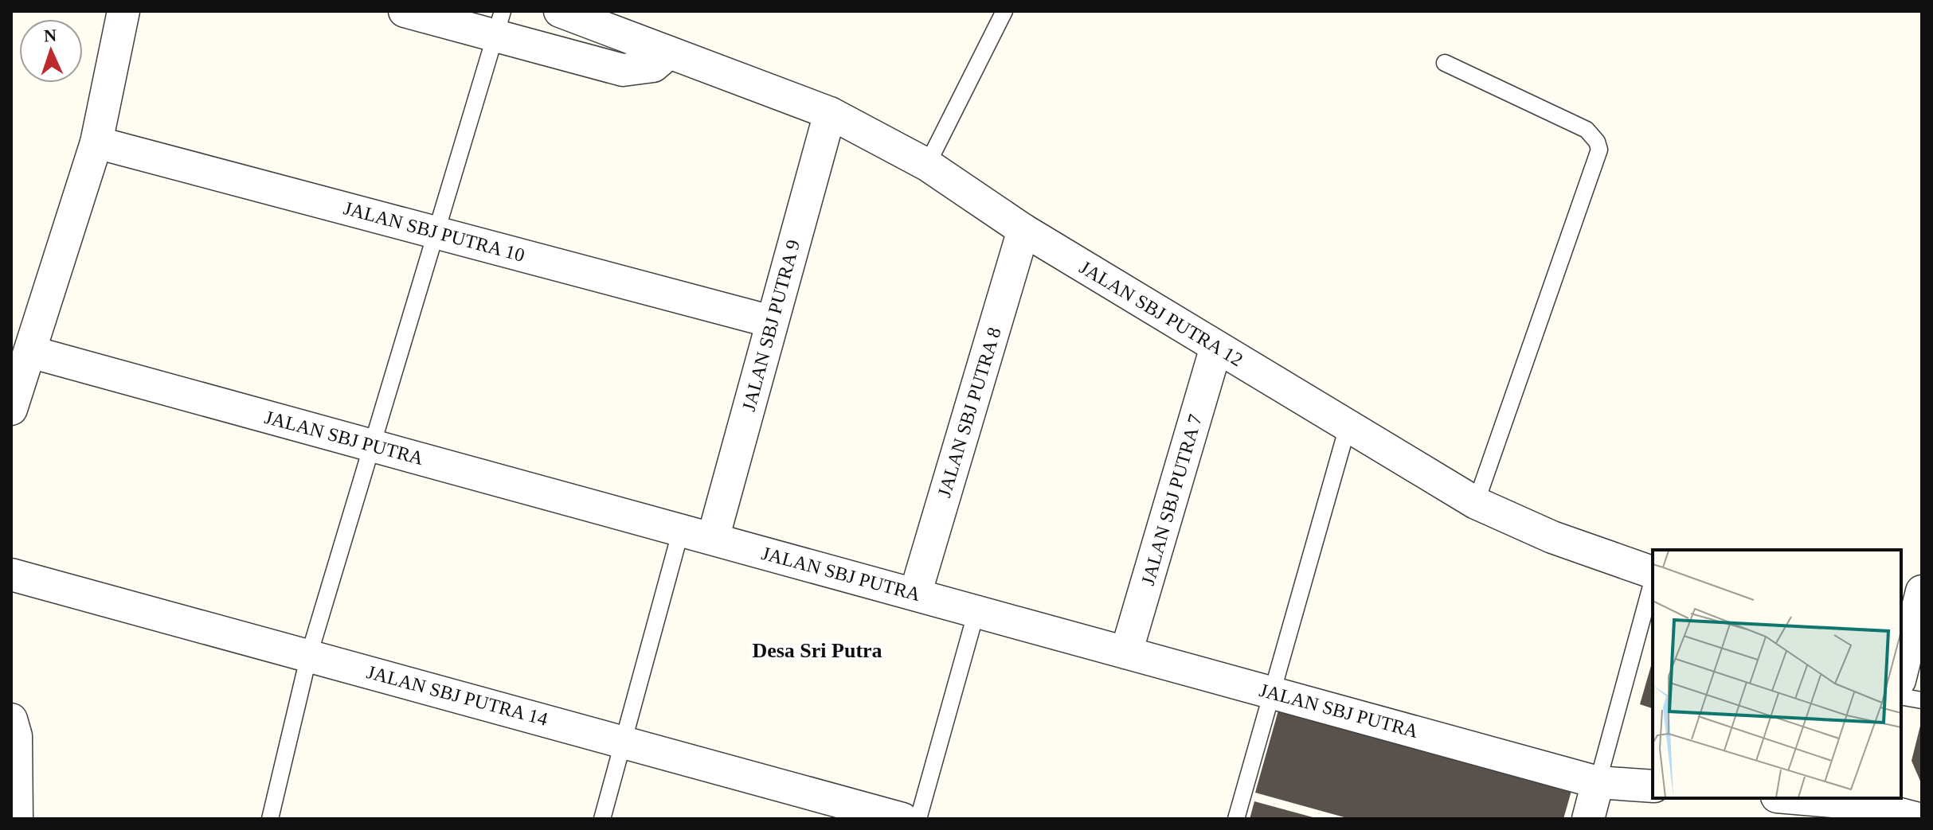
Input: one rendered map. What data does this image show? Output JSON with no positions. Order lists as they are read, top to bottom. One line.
{"streets":{"street":["JALAN SBJ PUTRA 10","JALAN SBJ PUTRA 12","JALAN SBJ PUTRA 9","JALAN SBJ PUTRA 8","JALAN SBJ PUTRA","JALAN SBJ PUTRA 7","JALAN SBJ PUTRA 14"]},"crossings":[["JALAN SBJ PUTRA 10","JALAN SBJ PUTRA 9"],["JALAN SBJ PUTRA 12","JALAN SBJ PUTRA 9"],["JALAN SBJ PUTRA 12","JALAN SBJ PUTRA 8"],["JALAN SBJ PUTRA 12","JALAN SBJ PUTRA 7"],["JALAN SBJ PUTRA 9","JALAN SBJ PUTRA"],["JALAN SBJ PUTRA 8","JALAN SBJ PUTRA"],["JALAN SBJ PUTRA","JALAN SBJ PUTRA 7"]],"districts":["Desa Sri Putra"],"north":"top"}
